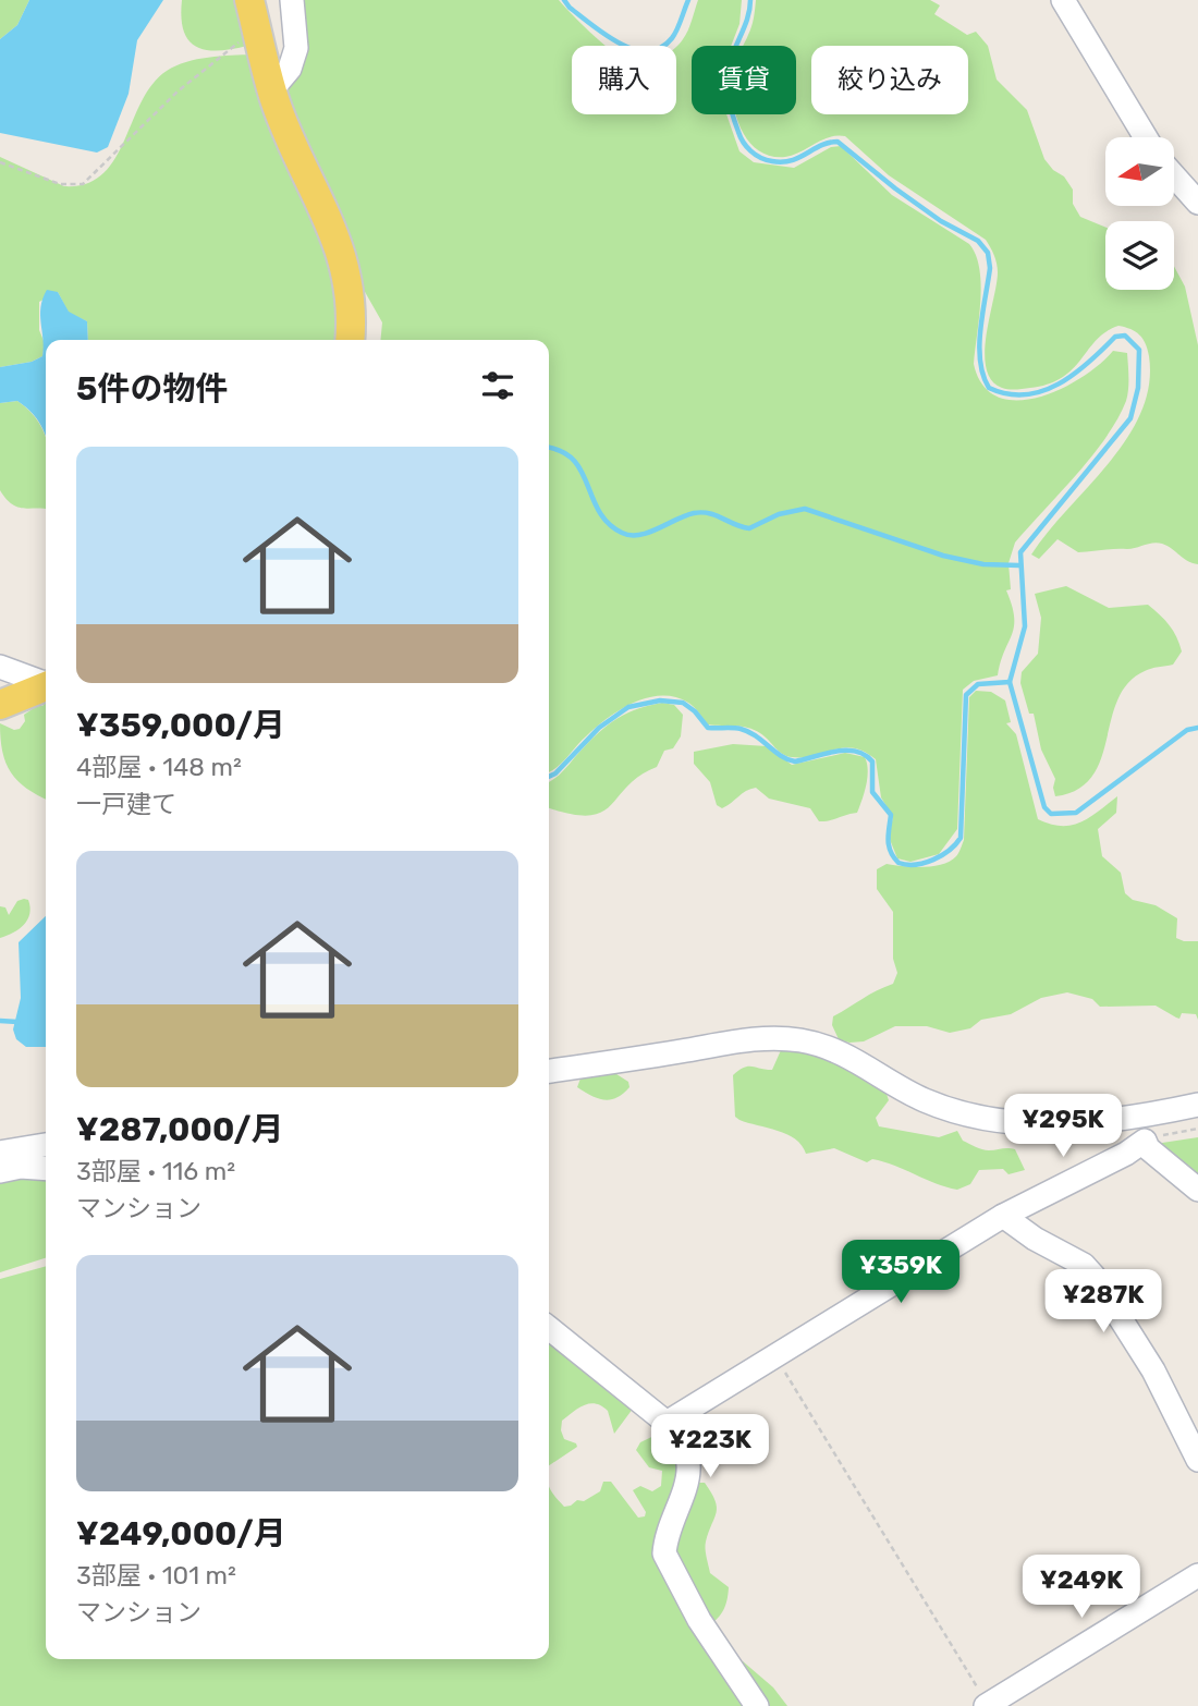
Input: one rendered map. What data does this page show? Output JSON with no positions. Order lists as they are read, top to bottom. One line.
{"north":"left","page":{"chip":["購入","賃貸","絞り込み"],"heading":"5件の物件","list":[{"name":"¥359,000/月","note":"4部屋 · 148 m² · 一戸建て"},{"name":"¥287,000/月","note":"3部屋 · 116 m² · マンション"},{"name":"¥249,000/月","note":"3部屋 · 101 m² · マンション"}],"price":["¥295K","¥359K","¥287K","¥223K","¥249K"]}}
